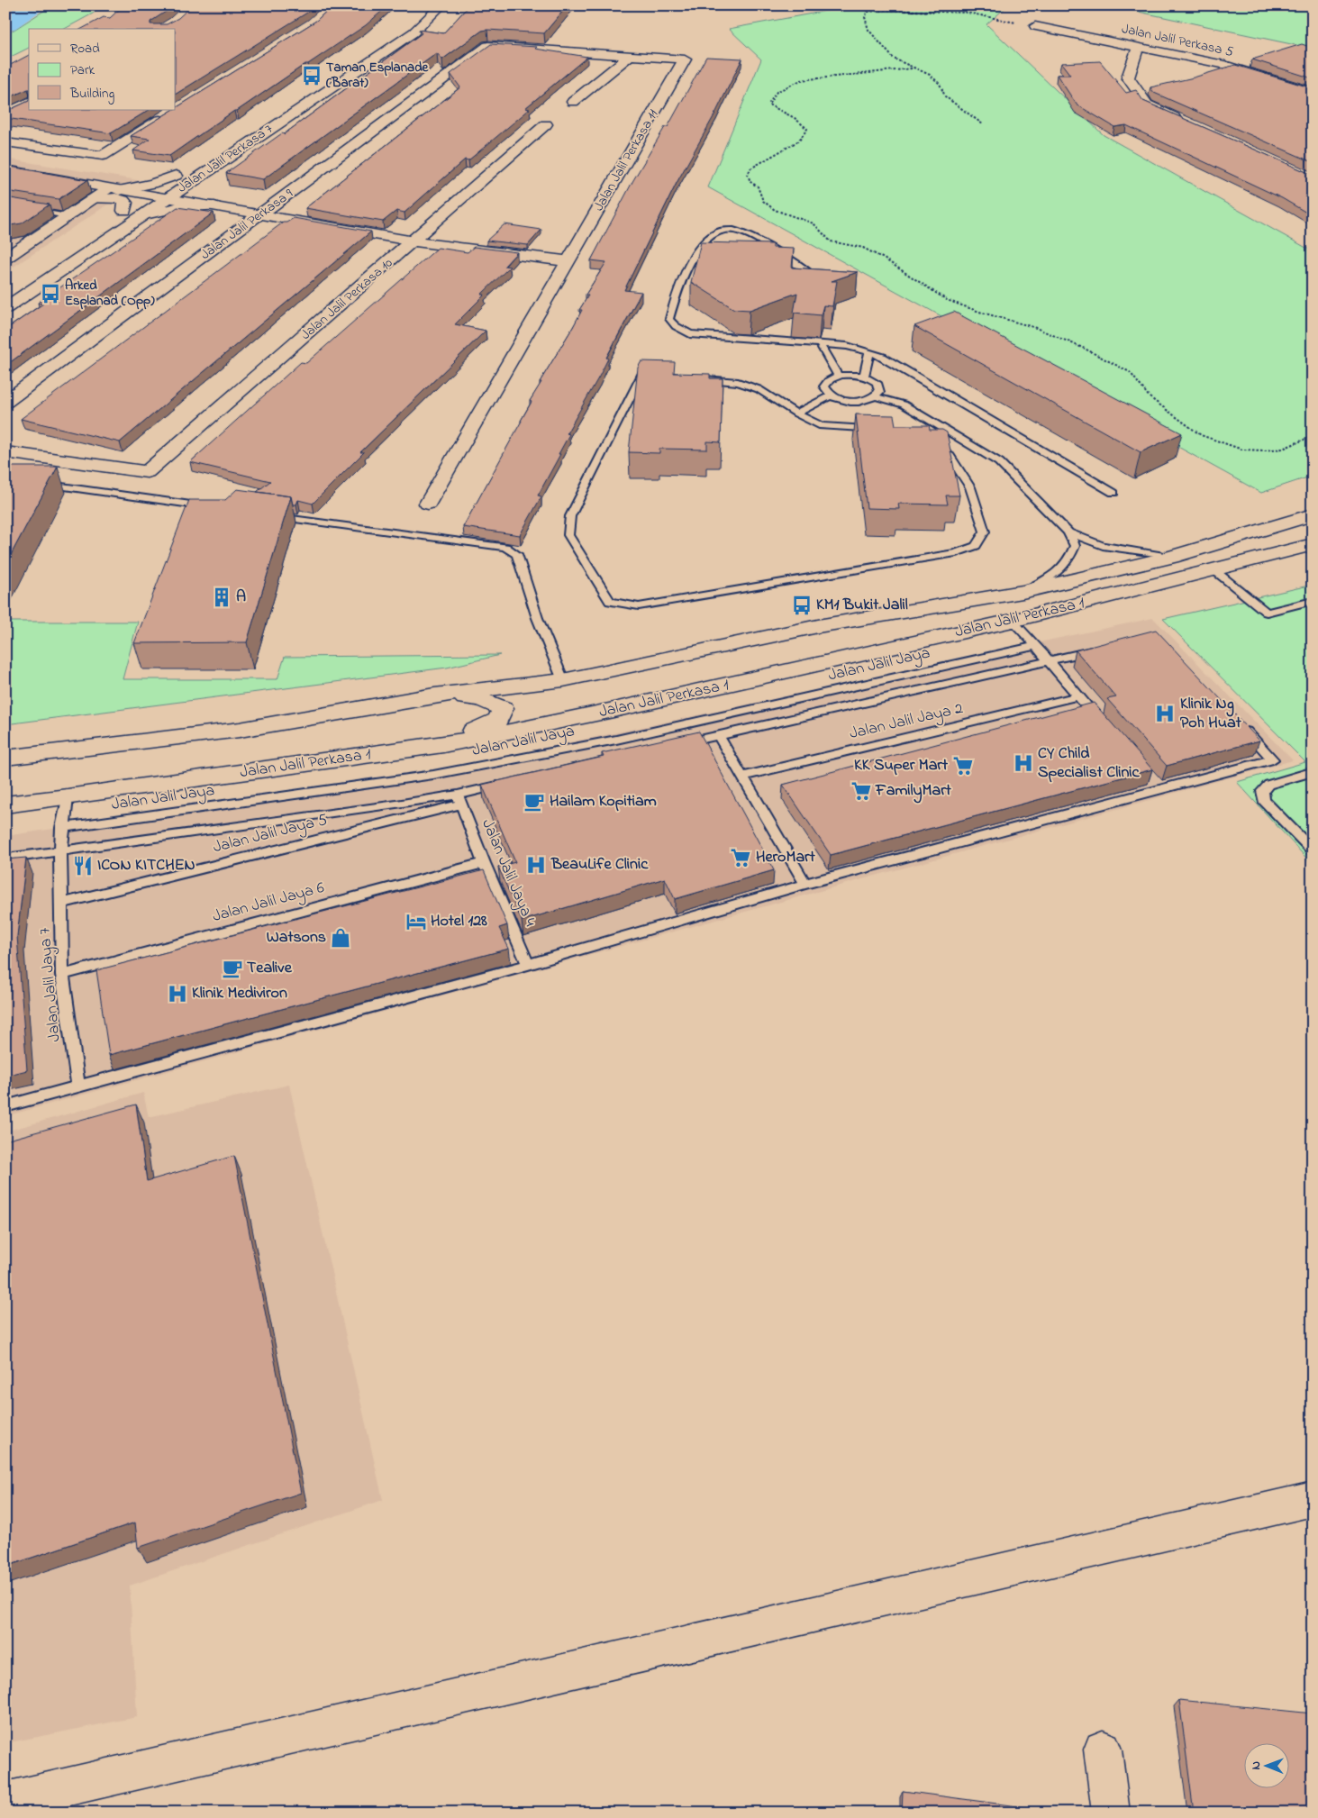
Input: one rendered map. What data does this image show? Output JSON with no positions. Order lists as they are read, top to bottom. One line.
{"streets":{"street":["Jalan Jalil Perkasa 5","Jalan Jalil Perkasa 7","Jalan Jalil Perkasa 11","Jalan Jalil Perkasa 9","Jalan Jalil Perkasa 10","Jalan Jalil Perkasa 1"],"lane":["Jalan Jalil Jaya","Jalan Jalil Jaya 2","Jalan Jalil Jaya 5","Jalan Jalil Jaya 4","Jalan Jalil Jaya 6","Jalan Jalil Jaya 7"]},"crossings":[["Jalan Jalil Perkasa 11","Jalan Jalil Perkasa 9"],["Jalan Jalil Perkasa 1","Jalan Jalil Jaya 7"],["Jalan Jalil Jaya","Jalan Jalil Jaya 7"],["Jalan Jalil Jaya 5","Jalan Jalil Jaya 4"],["Jalan Jalil Jaya 5","Jalan Jalil Jaya 7"],["Jalan Jalil Jaya 4","Jalan Jalil Jaya 6"],["Jalan Jalil Jaya 6","Jalan Jalil Jaya 7"]],"places":{"bus stop":["Taman Esplanade (Barat)","Arked Esplanad (Opp)","KM1 Bukit Jalil"],"building":["A"],"hospital":["Klinik Ng Poh Huat","CY Child Specialist Clinic","BeauLife Clinic","Klinik Mediviron"],"supermarket":["KK Super Mart","FamilyMart","HeroMart"],"cafe":["Hailam Kopitiam","Tealive"],"restaurant":["ICON KITCHEN"],"hotel":["Hotel 128"],"shop":["Watsons"]},"legend":["Road","Park","Building"],"north":"left"}
